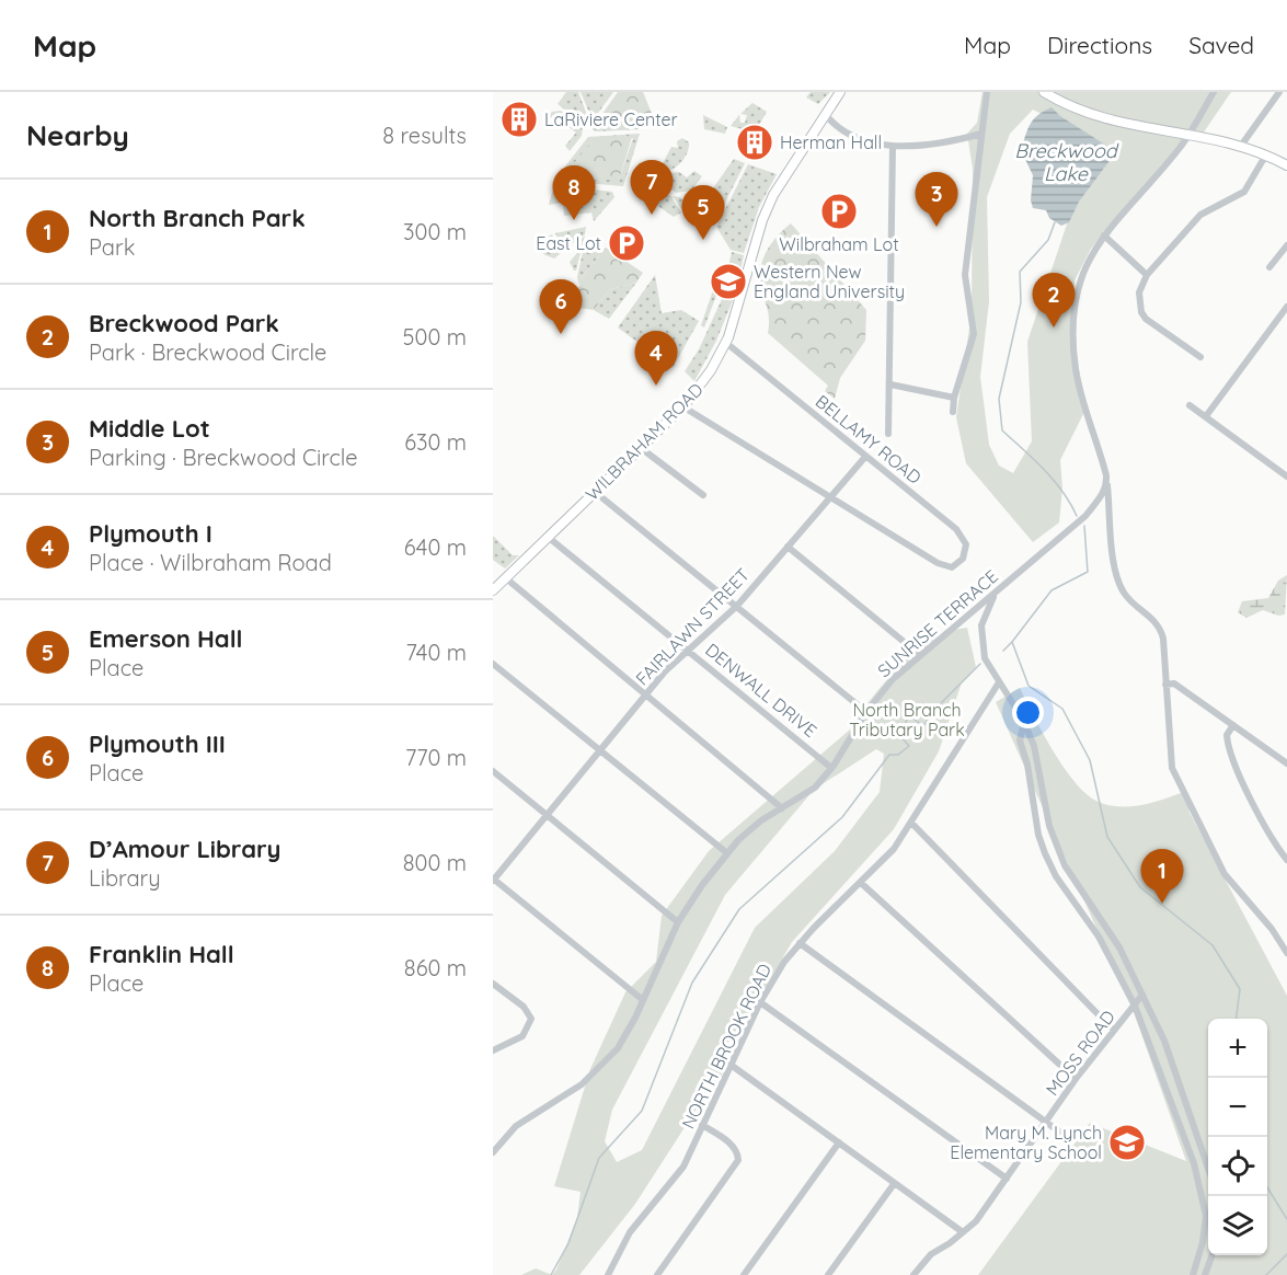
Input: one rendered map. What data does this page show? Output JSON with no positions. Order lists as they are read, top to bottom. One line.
{"streets":{"main road":["WILBRAHAM ROAD"],"street":["BELLAMY ROAD","SUNRISE TERRACE","FAIRLAWN STREET","DENWALL DRIVE","NORTH BROOK ROAD","MOSS ROAD"]},"crossings":[["BELLAMY ROAD","WILBRAHAM ROAD"],["BELLAMY ROAD","FAIRLAWN STREET"],["WILBRAHAM ROAD","DENWALL DRIVE"],["SUNRISE TERRACE","DENWALL DRIVE"],["FAIRLAWN STREET","DENWALL DRIVE"]],"water":["Breckwood Lake"],"parks":["North Branch Tributary Park"],"places":{"building":["LaRiviere Center","Herman Hall"],"parking":["Wilbraham Lot","East Lot"],"school or university":["Western New England University","Mary M. Lynch Elementary School"]},"page":{"header":"Map","nav":["Map","Directions","Saved"],"heading":["Nearby","8 results"],"pins":["7","8","3","5","2","6","4","1"],"list":[{"mark":"1","name":"North Branch Park","note":"Park","value":"300 m"},{"mark":"2","name":"Breckwood Park","note":"Park · Breckwood Circle","value":"500 m"},{"mark":"3","name":"Middle Lot","note":"Parking · Breckwood Circle","value":"630 m"},{"mark":"4","name":"Plymouth I","note":"Place · Wilbraham Road","value":"640 m"},{"mark":"5","name":"Emerson Hall","note":"Place","value":"740 m"},{"mark":"6","name":"Plymouth III","note":"Place","value":"770 m"},{"mark":"7","name":"D’Amour Library","note":"Library","value":"800 m"},{"mark":"8","name":"Franklin Hall","note":"Place","value":"860 m"}],"map_buttons":["+","−"]}}
